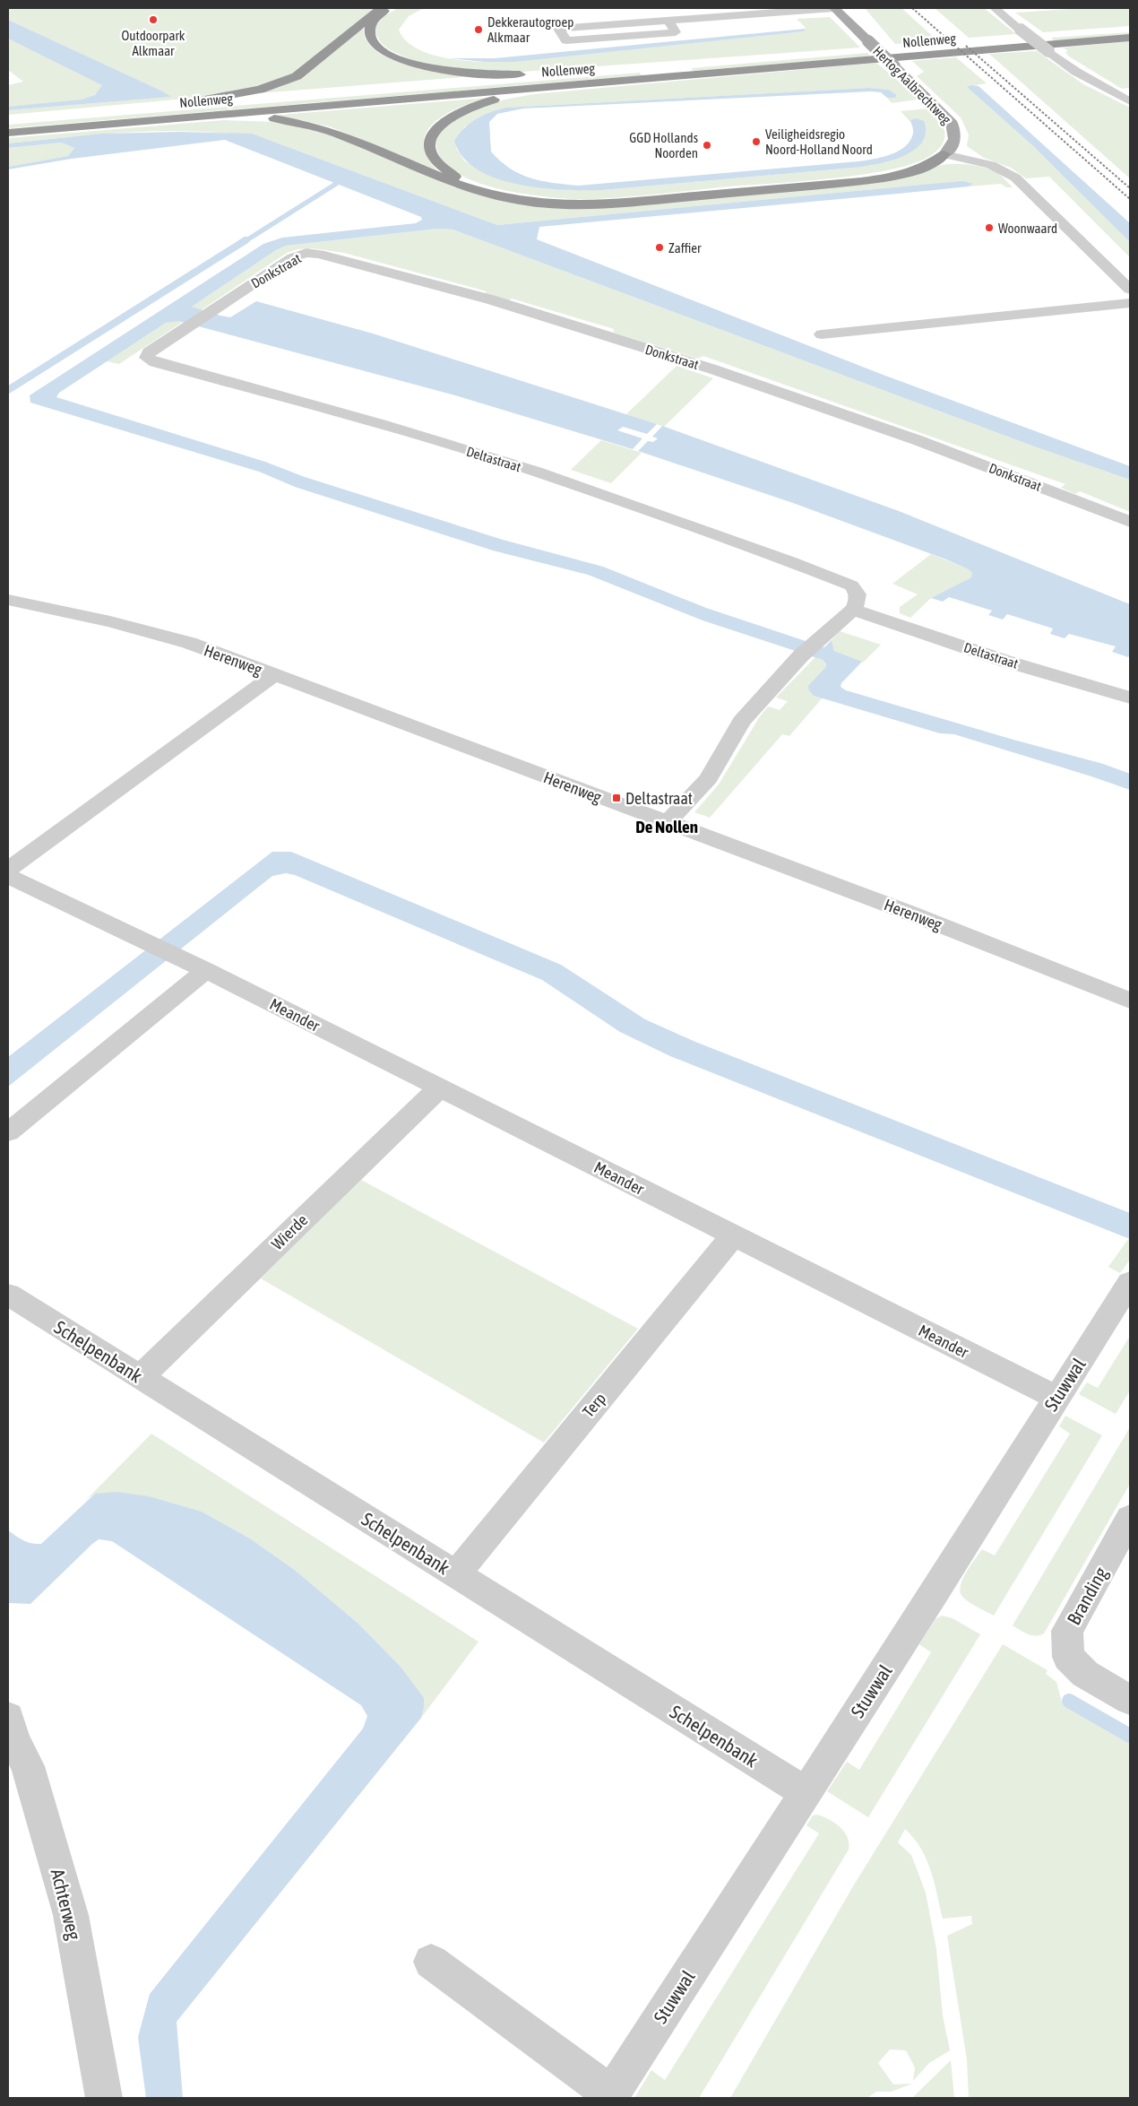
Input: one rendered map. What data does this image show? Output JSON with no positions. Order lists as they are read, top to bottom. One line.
{"streets":{"highway":["Nollenweg"],"main road":["Hertog Aalbrechtweg"],"street":["Donkstraat","Deltastraat","Herenweg","Meander","Wierde","Schelpenbank","Stuwwal","Terp","Branding","Achterweg"]},"crossings":[["Donkstraat","Deltastraat"],["Meander","Wierde"],["Meander","Stuwwal"],["Meander","Terp"],["Wierde","Schelpenbank"],["Schelpenbank","Stuwwal"],["Schelpenbank","Terp"]],"districts":["De Nollen"],"places":{"other":["Outdoorpark Alkmaar","Dekkerautogroep Alkmaar","Veiligheidsregio Noord-Holland Noord","GGD Hollands Noorden","Woonwaard","Zaffier"],"transit":["Deltastraat"]}}
